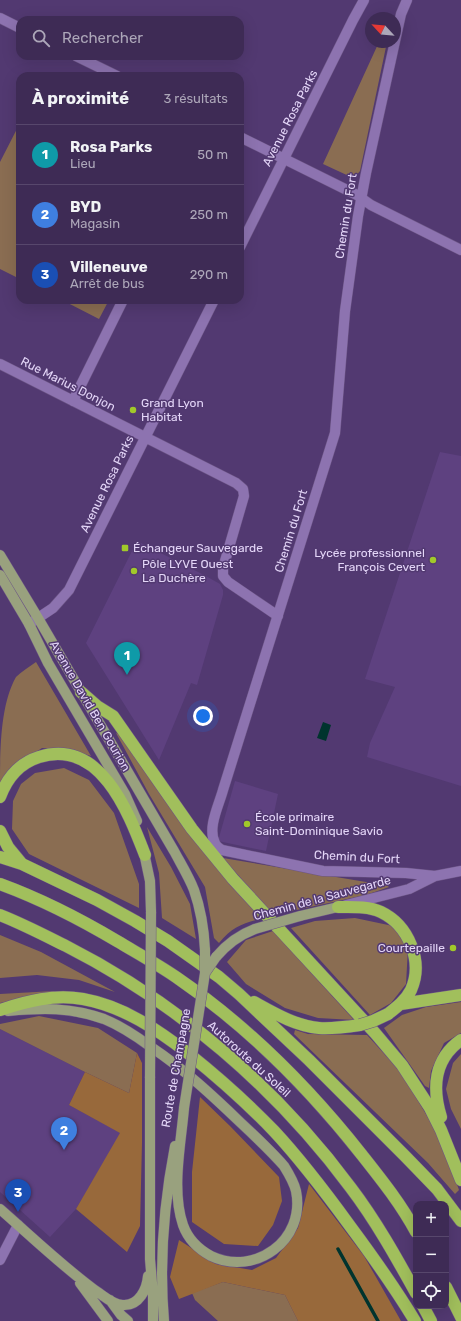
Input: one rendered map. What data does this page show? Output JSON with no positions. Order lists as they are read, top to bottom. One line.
{"streets":{"highway":["Autoroute du Soleil"],"main road":["Avenue David Ben Gourion","Chemin de la Sauvegarde","Route de Champagne"],"street":["Avenue Rosa Parks","Chemin du Fort","Rue Marius Donjon"]},"crossings":[["Avenue Rosa Parks","Rue Marius Donjon"],["Avenue Rosa Parks","Avenue David Ben Gourion"],["Chemin du Fort","Rue Marius Donjon"],["Chemin du Fort","Chemin de la Sauvegarde"],["Avenue David Ben Gourion","Route de Champagne"],["Chemin de la Sauvegarde","Route de Champagne"]],"places":{"other":["Grand Lyon Habitat","Lycée professionnel François Cevert","Pôle LYVE Ouest La Duchère","École primaire Saint-Dominique Savio","Courtepaille"],"transit":["Échangeur Sauvegarde"]},"north":"top left","page":{"search":"Rechercher","heading":["À proximité","3 résultats"],"list":[{"mark":"1","name":"Rosa Parks","note":"Lieu","value":"50 m"},{"mark":"2","name":"BYD","note":"Magasin","value":"250 m"},{"mark":"3","name":"Villeneuve","note":"Arrêt de bus","value":"290 m"}],"pins":["1","2","3"],"map_buttons":["+","−"]}}
